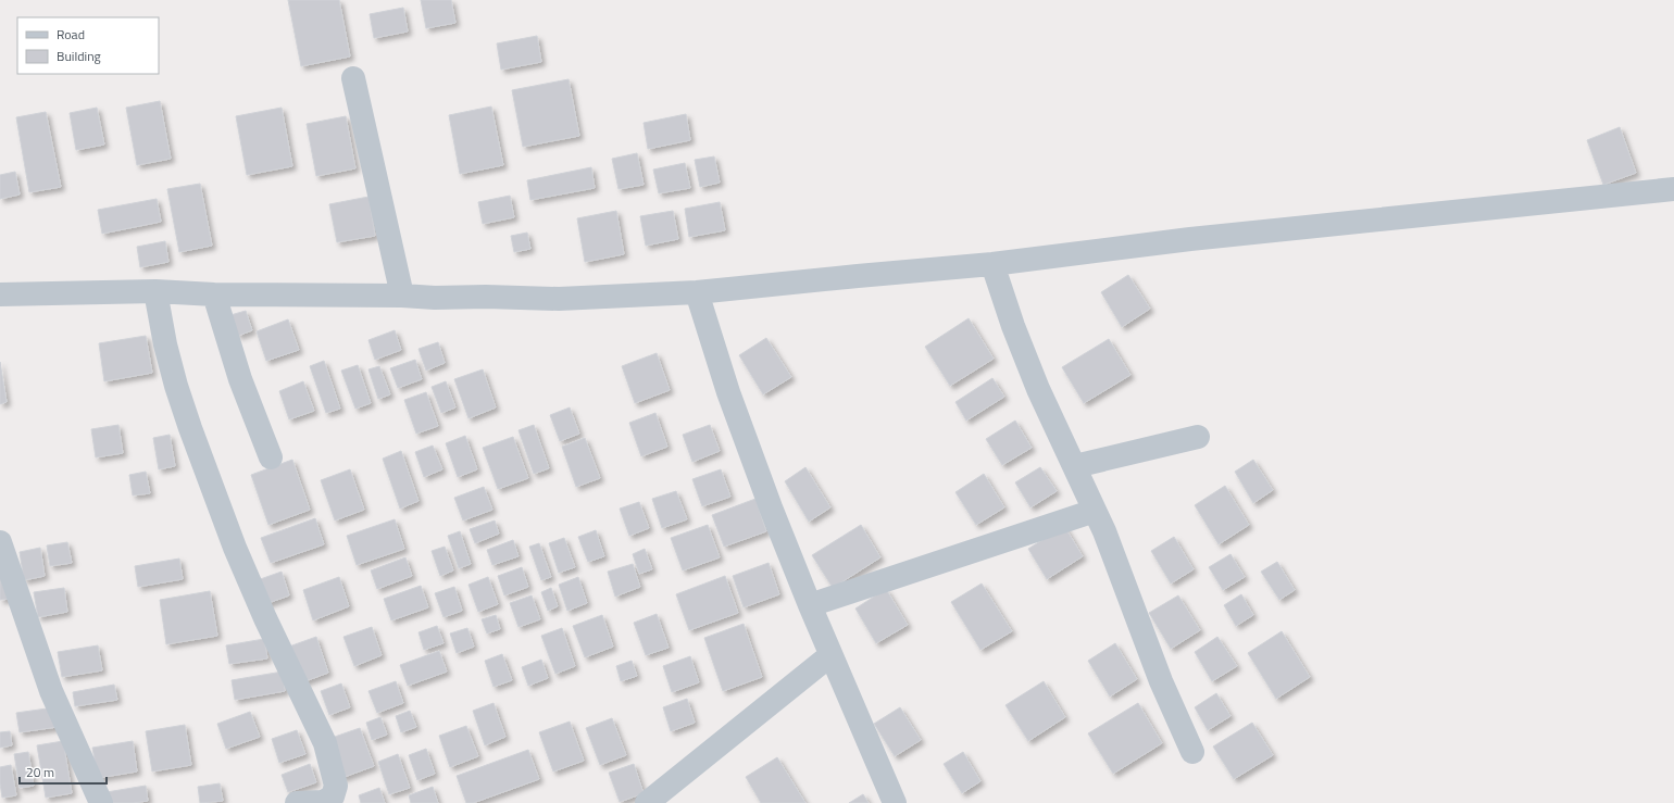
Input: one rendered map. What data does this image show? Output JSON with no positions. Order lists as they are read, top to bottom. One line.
{"legend":["Road","Building"],"scale_bar":"20 m"}
